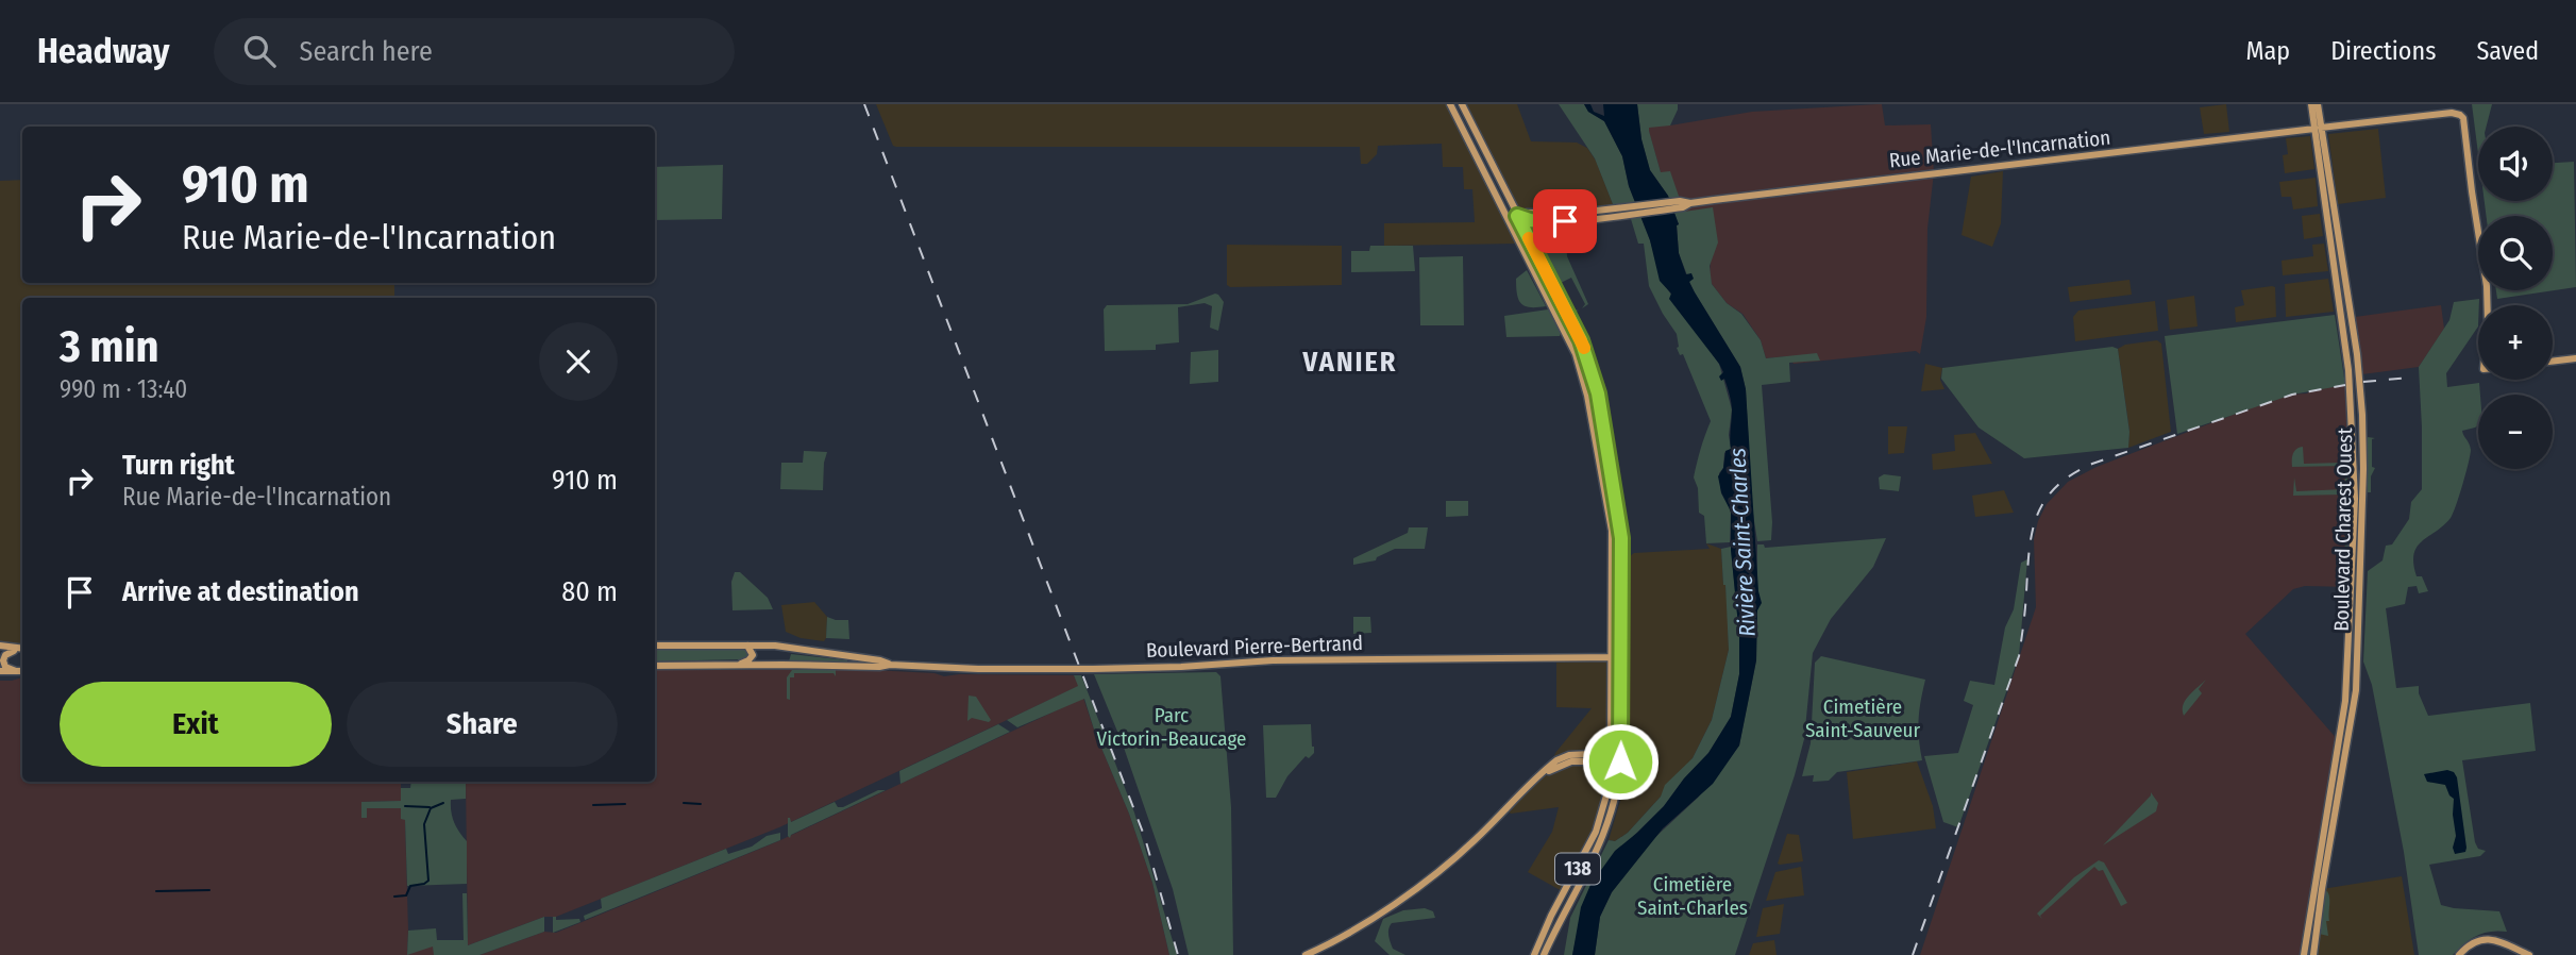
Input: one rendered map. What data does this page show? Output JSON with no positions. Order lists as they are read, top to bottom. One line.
{"streets":{"main road":["Rue Marie-de-l'Incarnation","Boulevard Charest Ouest","Boulevard Pierre-Bertrand","138"]},"crossings":[["Rue Marie-de-l'Incarnation","Boulevard Charest Ouest"],["Rue Marie-de-l'Incarnation","138"],["Boulevard Pierre-Bertrand","138"]],"districts":["VANIER"],"water":["Rivière Saint-Charles"],"parks":["Cimetière Saint-Sauveur","Parc Victorin-Beaucage","Cimetière Saint-Charles"],"page":{"header":"Headway","search":"Search here","nav":["Map","Directions","Saved"],"map_buttons":["+","−"],"turn":["910 m","Rue Marie-de-l'Incarnation"],"heading":["3 min","990 m · 13:40"],"list":[{"name":"Turn right","note":"Rue Marie-de-l'Incarnation","value":"910 m"},{"name":"Arrive at destination","value":"80 m"}],"buttons":["Exit","Share"]}}
